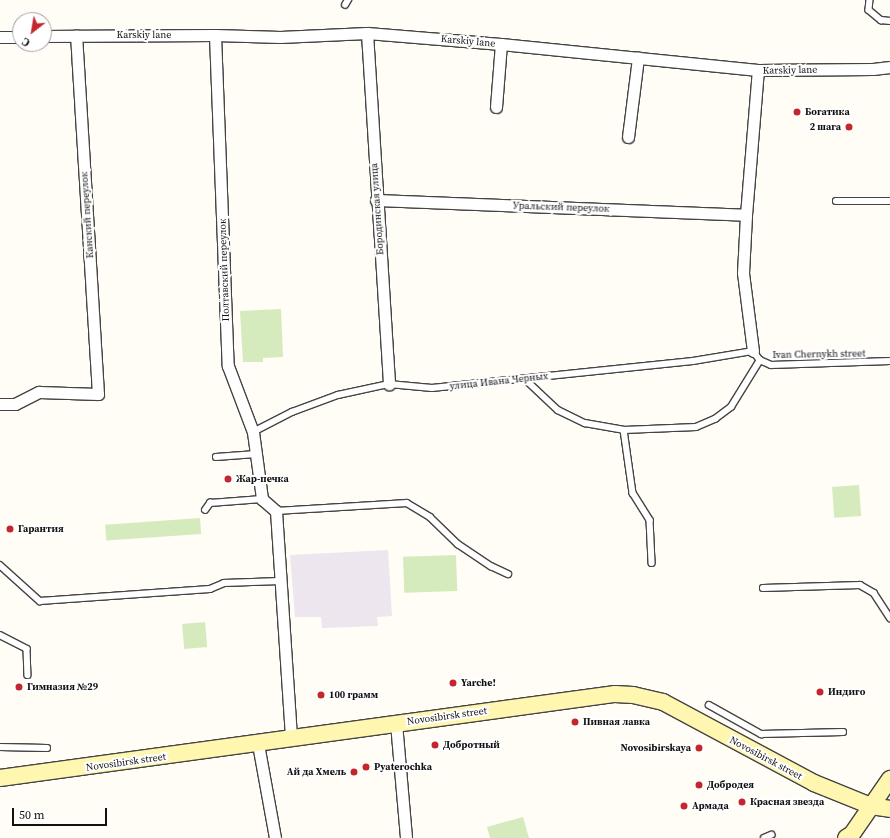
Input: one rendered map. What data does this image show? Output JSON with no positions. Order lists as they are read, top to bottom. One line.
{"streets":{"street":["Karskiy lane","Уральский переулок","Бородинская улица","Канский переулок","Полтавский переулок","Novosibirsk street"],"lane":["Ivan Chernykh street","улица Ивана Черных"]},"crossings":[["Karskiy lane","Бородинская улица"],["Karskiy lane","Канский переулок"],["Karskiy lane","Полтавский переулок"],["Уральский переулок","Бородинская улица"],["Бородинская улица","улица Ивана Черных"],["Полтавский переулок","улица Ивана Черных"],["Ivan Chernykh street","улица Ивана Черных"]],"places":["Богатика","2 шага","Жар-печка","Гарантия","Yarche!","Гимназия №29","Индиго","100 грамм","Пивная лавка","Добротный","Novosibirskaya","Pyaterochka","Ай да Хмель","Добродея","Красная звезда","Армада"],"scale_bar":"50 m","north":"bottom left"}
